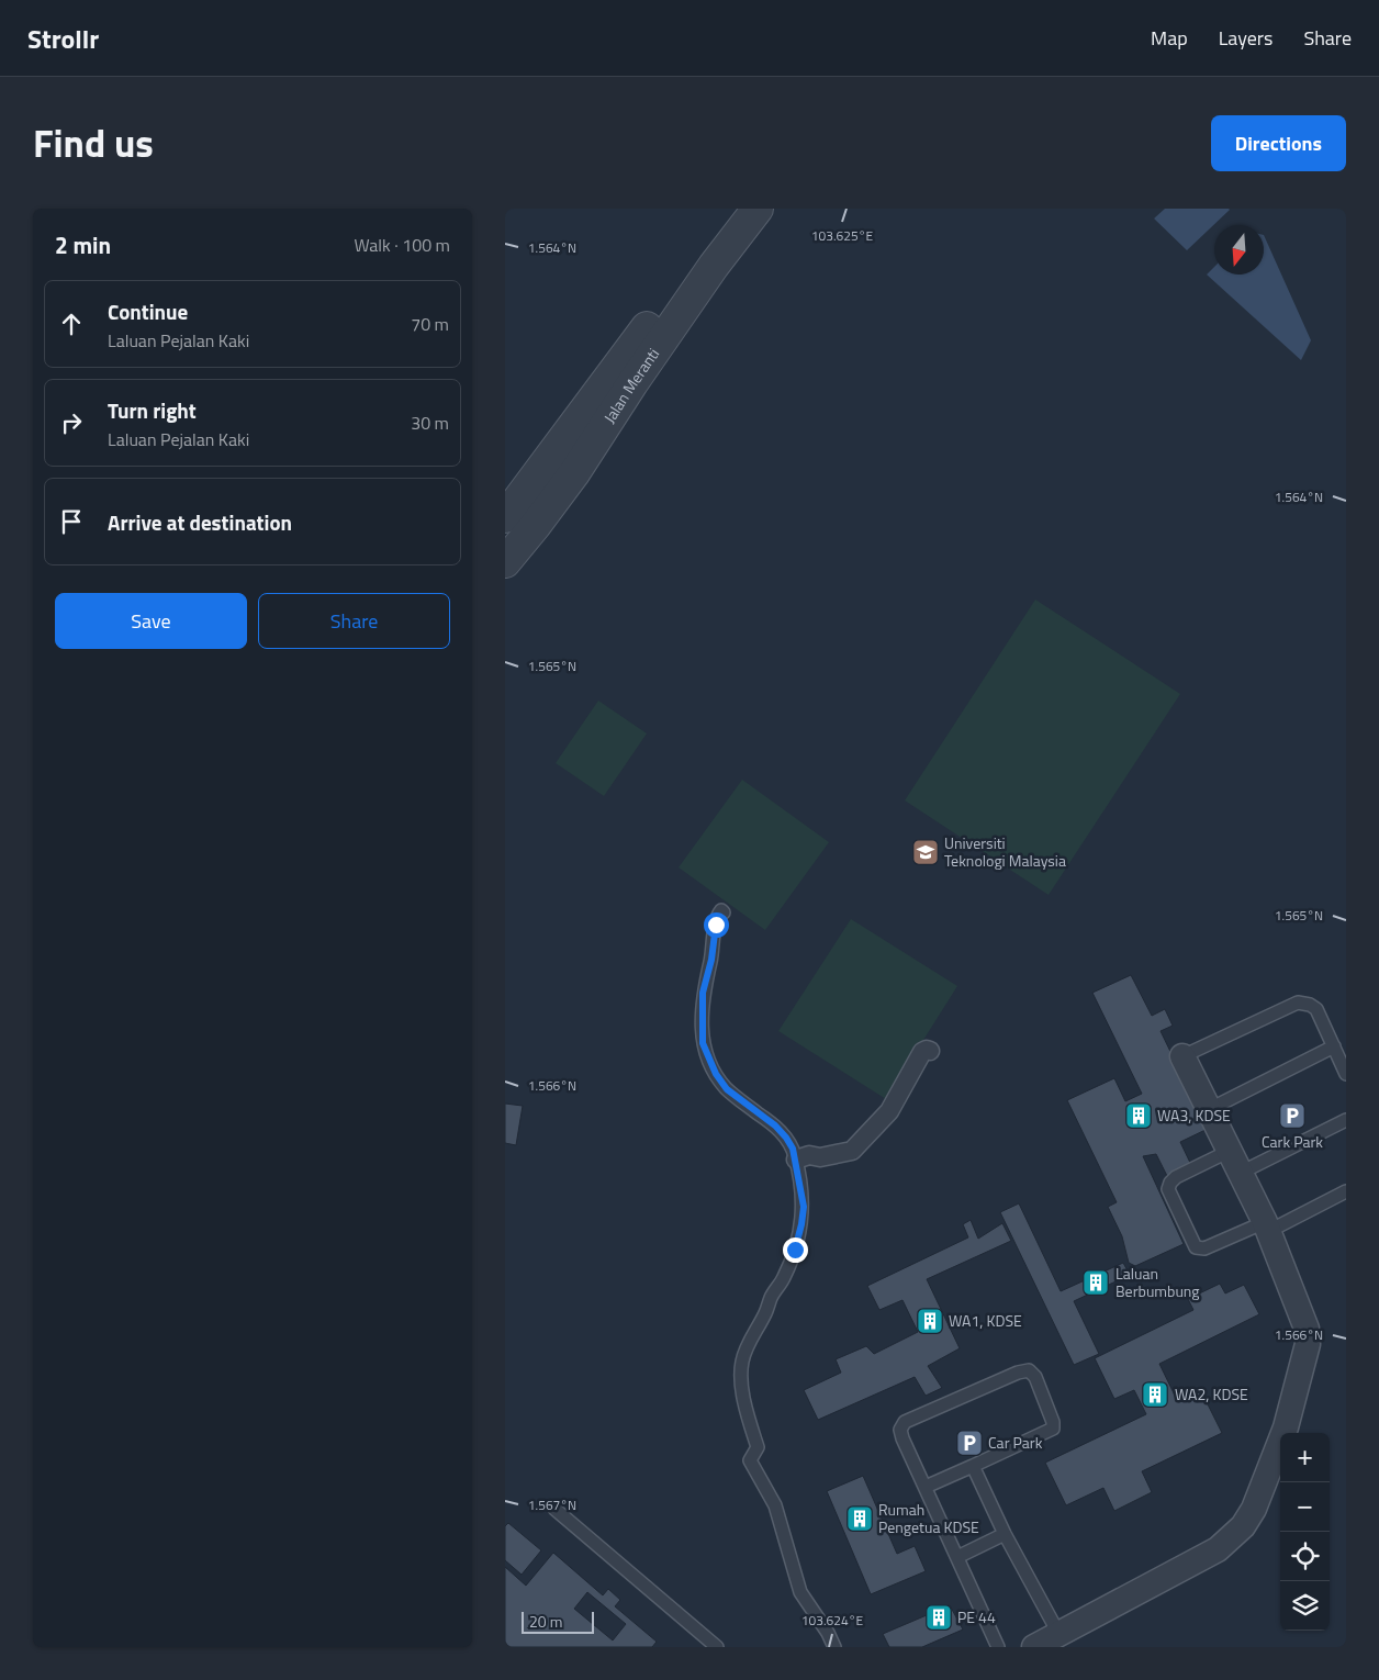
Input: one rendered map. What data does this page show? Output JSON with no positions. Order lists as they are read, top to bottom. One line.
{"streets":{"street":["Jalan Meranti"]},"places":{"school or university":["Universiti Teknologi Malaysia"],"building":["WA3, KDSE","Laluan Berbumbung","WA1, KDSE","WA2, KDSE","Rumah Pengetua KDSE","PE 44"],"parking":["Cark Park","Car Park"]},"scale_bar":"20 m","north":"bottom","page":{"header":"Strollr","nav":["Map","Layers","Share"],"title":"Find us","buttons":["Directions",["Save","Share"]],"heading":["2 min","Walk · 100 m"],"list":[["Continue","Laluan Pejalan Kaki","70 m"],["Turn right","Laluan Pejalan Kaki","30 m"],"Arrive at destination"],"map_buttons":["+","−"],"scale":"20 m"},"coordinates":["103.625°E","1.564°N","1.565°N","1.566°N","1.567°N","103.624°E"]}
